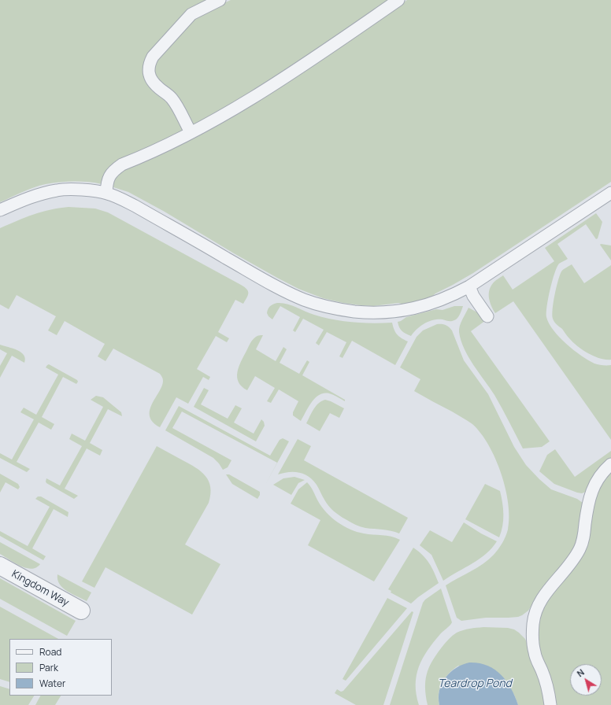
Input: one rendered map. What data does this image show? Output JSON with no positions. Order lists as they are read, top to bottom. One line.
{"streets":{"street":["Kingdom Way"]},"water":["Teardrop Pond"],"legend":["Road","Park","Water"],"north":"top left"}
